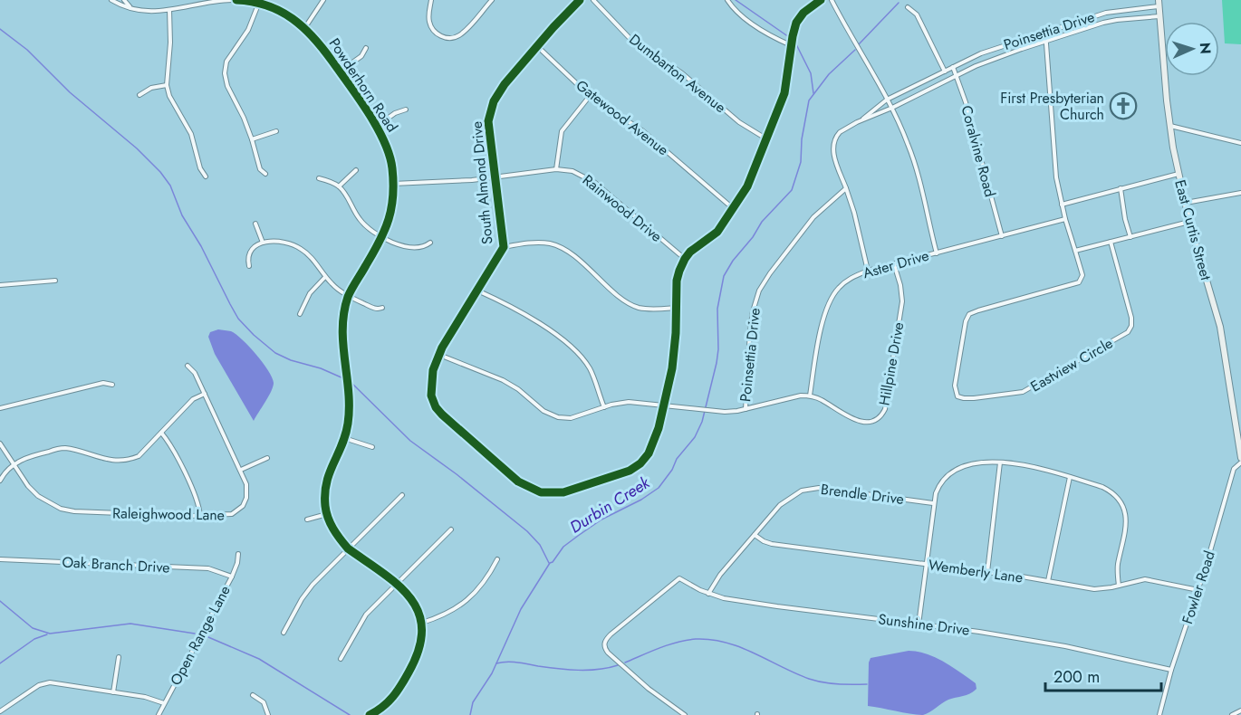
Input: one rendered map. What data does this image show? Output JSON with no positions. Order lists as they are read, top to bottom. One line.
{"streets":{"main road":["East Curtis Street"],"street":["Poinsettia Drive","Dumbarton Avenue","Powderhorn Road","Gatewood Avenue","Coralvine Road","South Almond Drive","Rainwood Drive","Aster Drive","Hillpine Drive","Eastview Circle","Brendle Drive","Raleighwood Lane","Oak Branch Drive","Wemberly Lane","Fowler Road","Sunshine Drive","Open Range Lane"]},"crossings":[["Poinsettia Drive","Coralvine Road"],["Poinsettia Drive","East Curtis Street"],["Powderhorn Road","Rainwood Drive"],["Gatewood Avenue","South Almond Drive"],["Coralvine Road","Aster Drive"],["South Almond Drive","Rainwood Drive"],["East Curtis Street","Fowler Road"],["Aster Drive","Hillpine Drive"],["Brendle Drive","Wemberly Lane"],["Brendle Drive","Sunshine Drive"],["Oak Branch Drive","Open Range Lane"],["Wemberly Lane","Fowler Road"],["Fowler Road","Sunshine Drive"]],"water":["Durbin Creek"],"places":{"church":["First Presbyterian Church"]},"scale_bar":"200 m","north":"right"}
